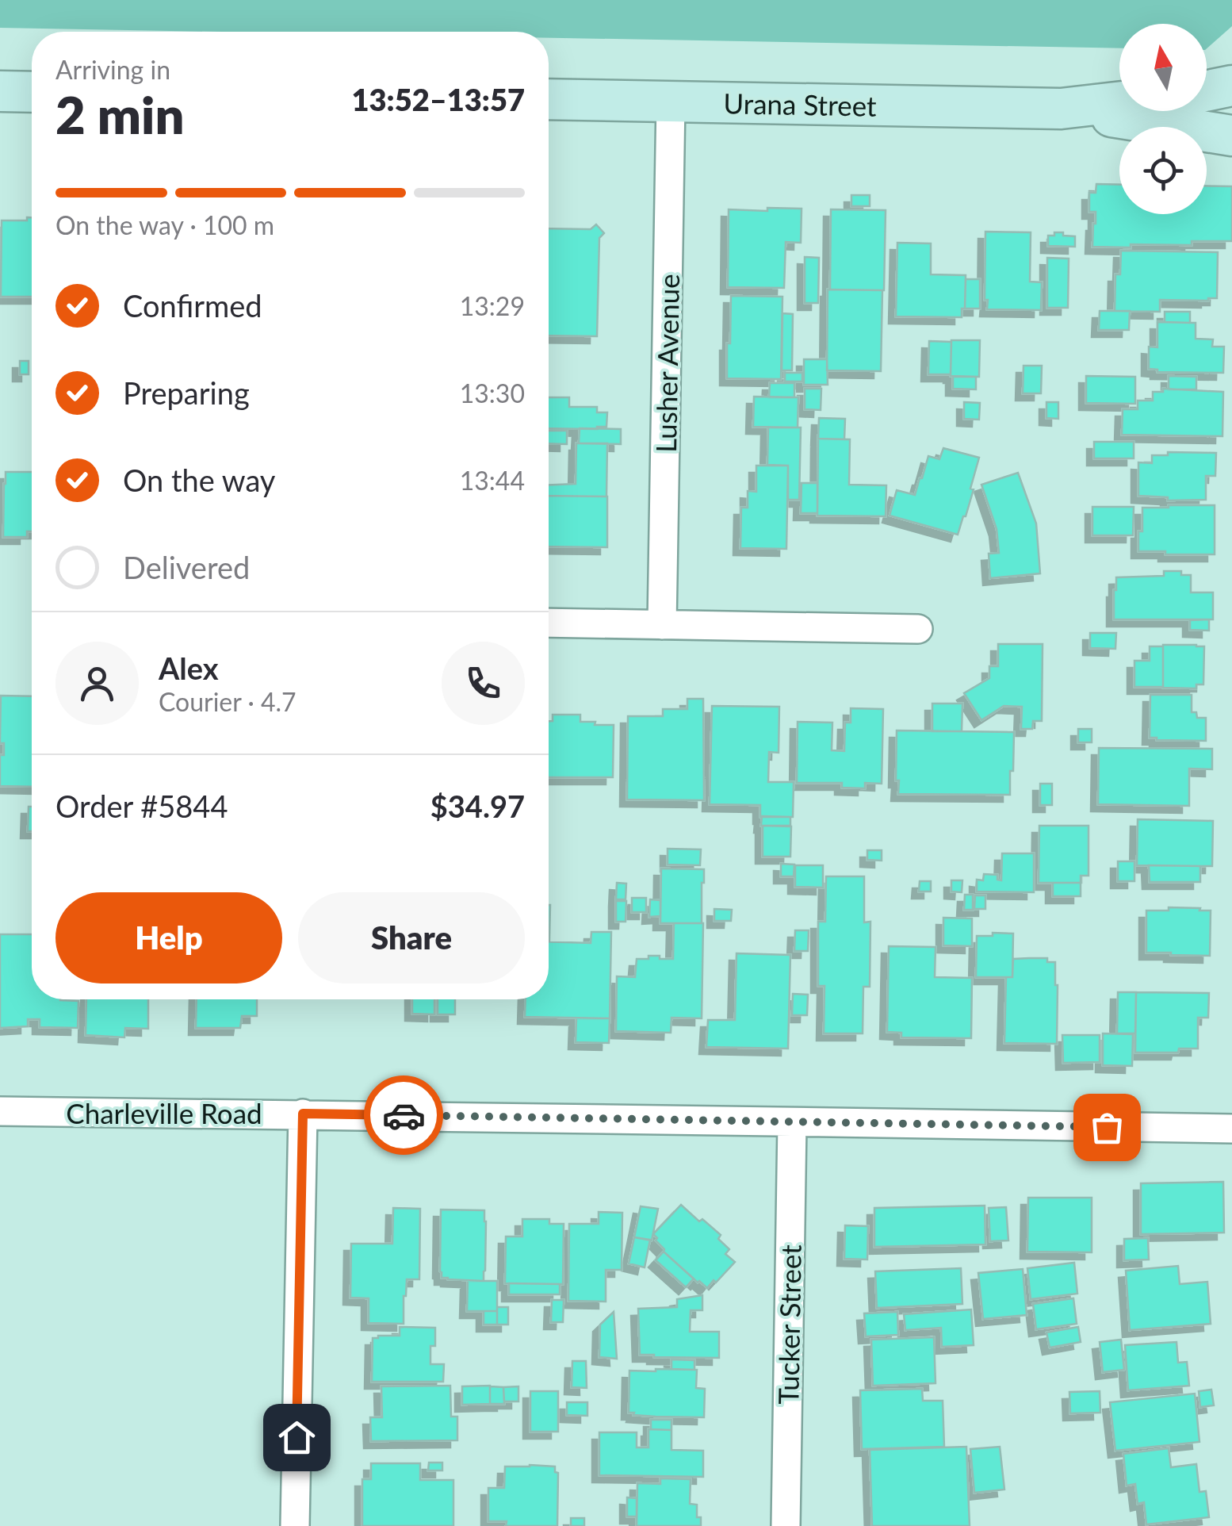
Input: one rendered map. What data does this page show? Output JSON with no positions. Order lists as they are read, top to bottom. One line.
{"streets":{"street":["Urana Street","Lusher Avenue","Charleville Road","Tucker Street"]},"crossings":[["Urana Street","Lusher Avenue"],["Charleville Road","Tucker Street"]],"north":"top","page":{"heading":["2 min","Arriving in","13:52–13:57"],"panel":["Alex","Courier · 4.7","Order #5844","$34.97"],"bar":"On the way · 100 m","list":[["Confirmed","13:29"],["Preparing","13:30"],["On the way","13:44"],"Delivered"],"buttons":["Help","Share"]}}
